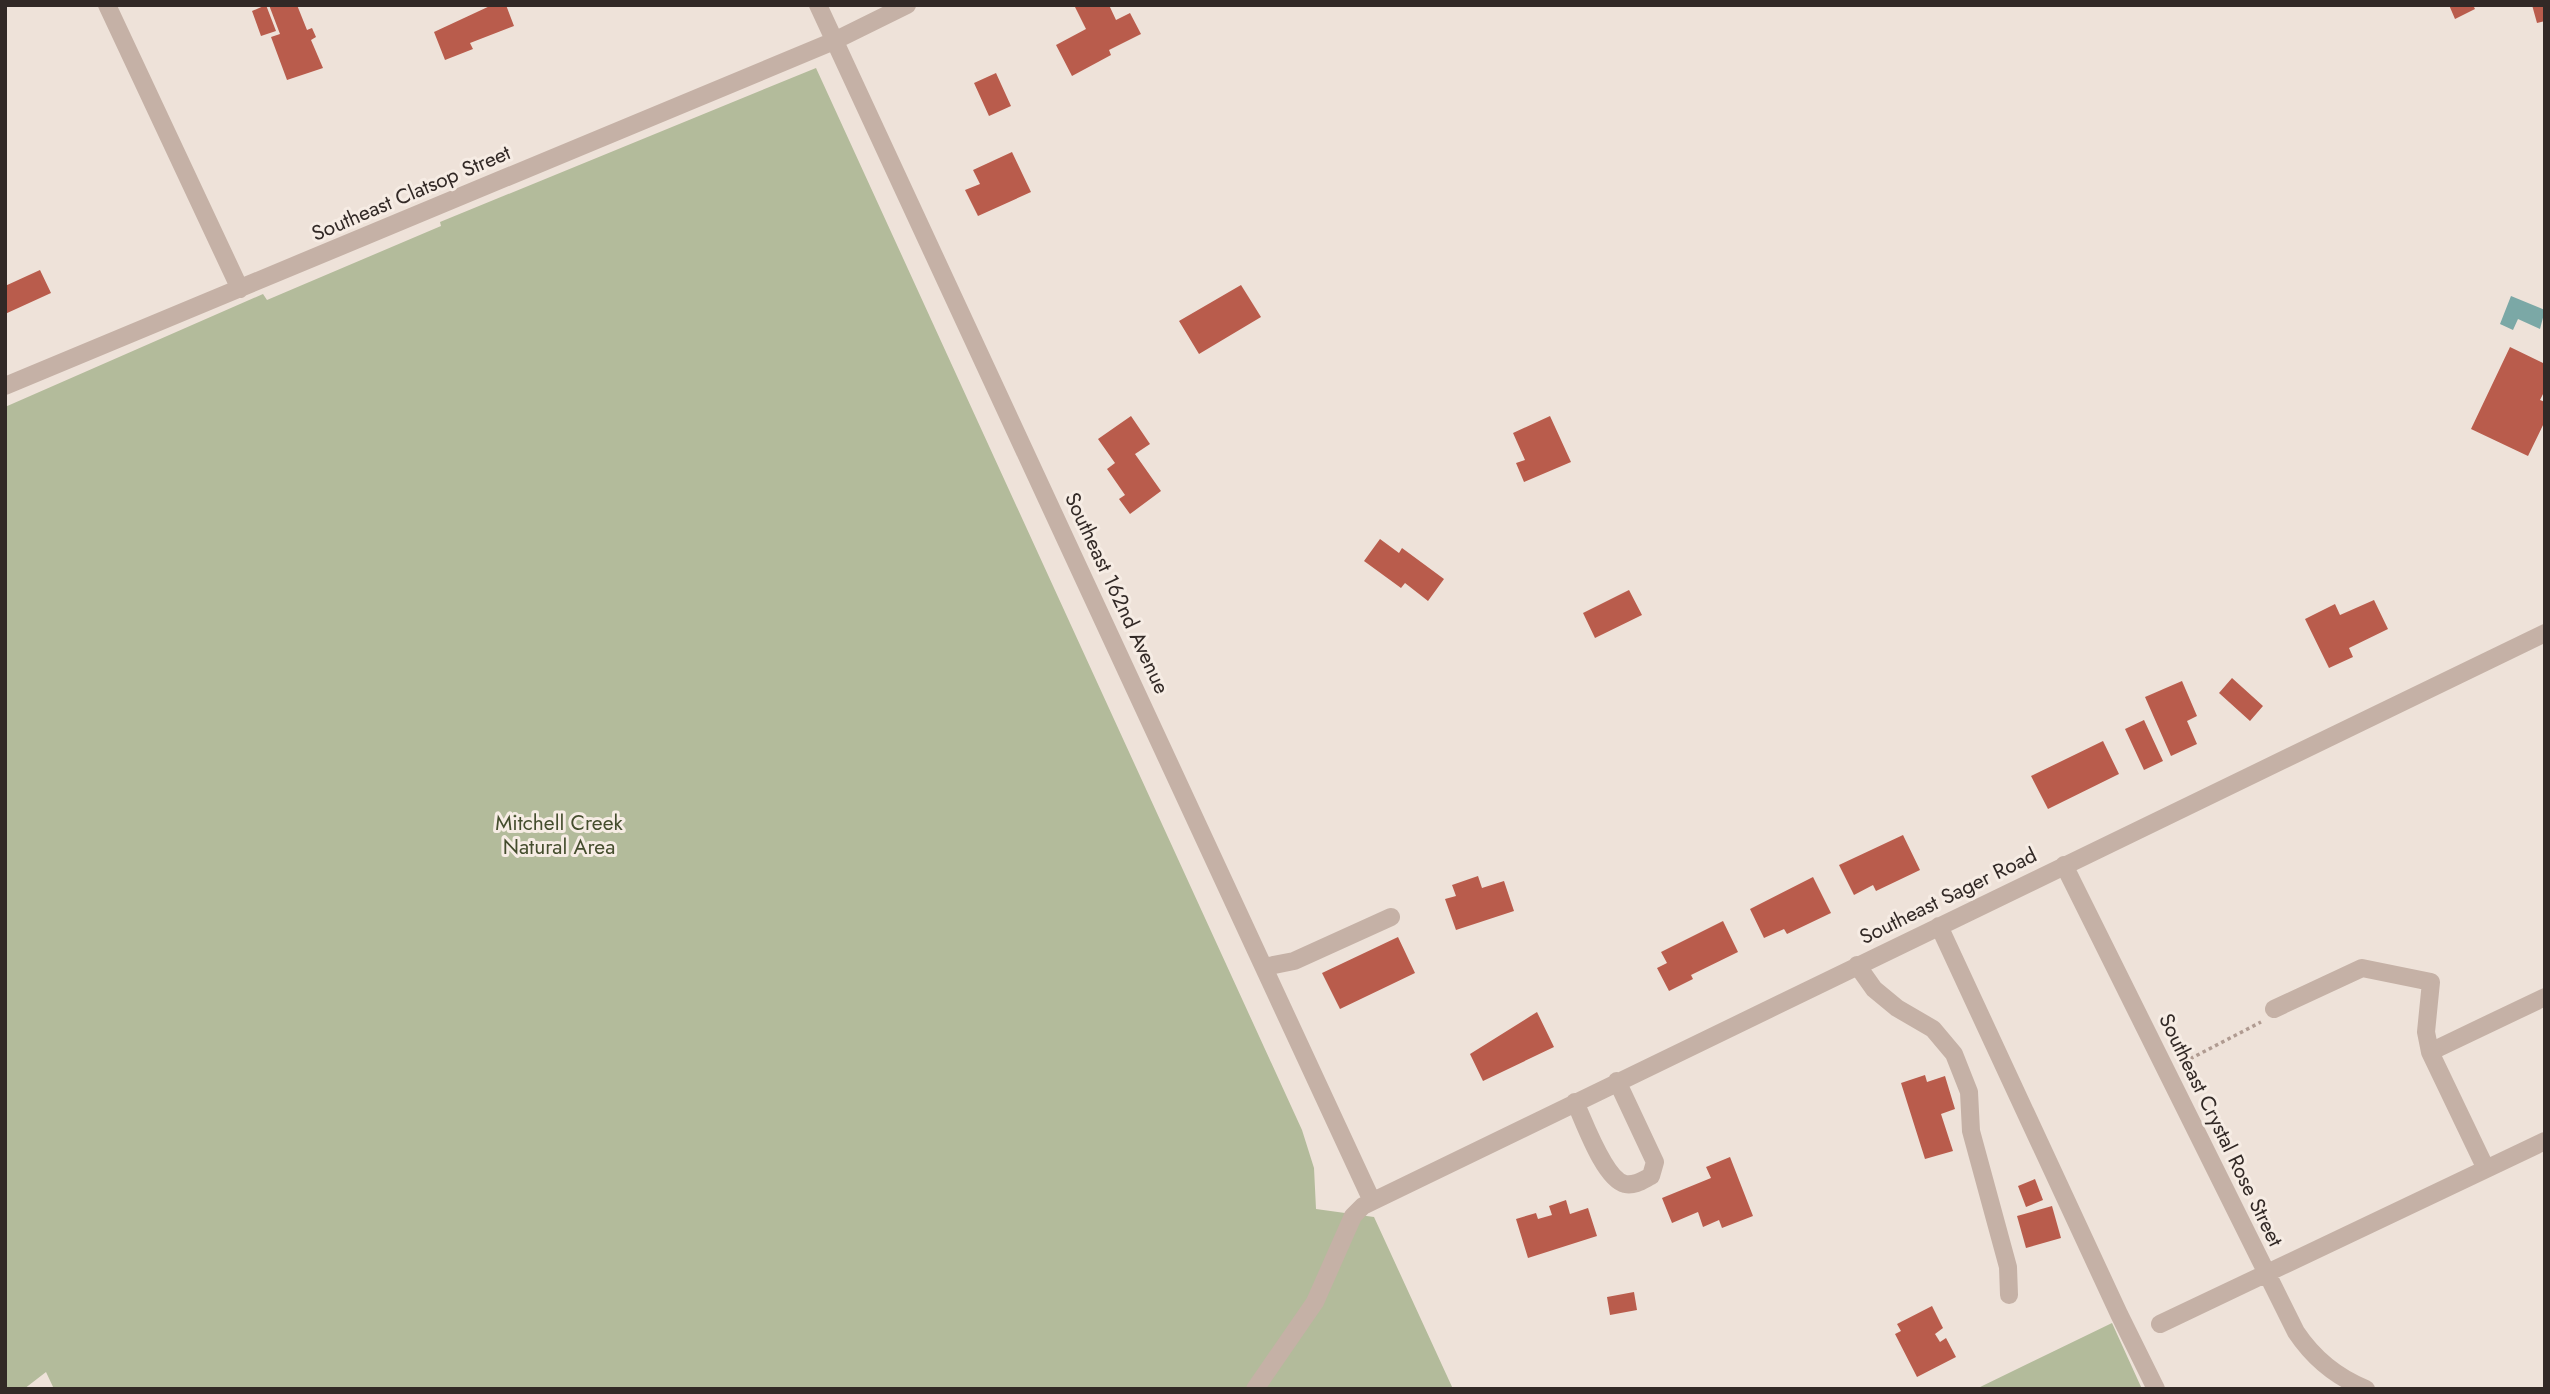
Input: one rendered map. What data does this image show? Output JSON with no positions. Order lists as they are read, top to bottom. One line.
{"streets":{"street":["Southeast Clatsop Street","Southeast 162nd Avenue","Southeast Sager Road","Southeast Crystal Rose Street"]},"crossings":[["Southeast Clatsop Street","Southeast 162nd Avenue"],["Southeast 162nd Avenue","Southeast Sager Road"],["Southeast Sager Road","Southeast Crystal Rose Street"]],"parks":["Mitchell Creek Natural Area"]}
